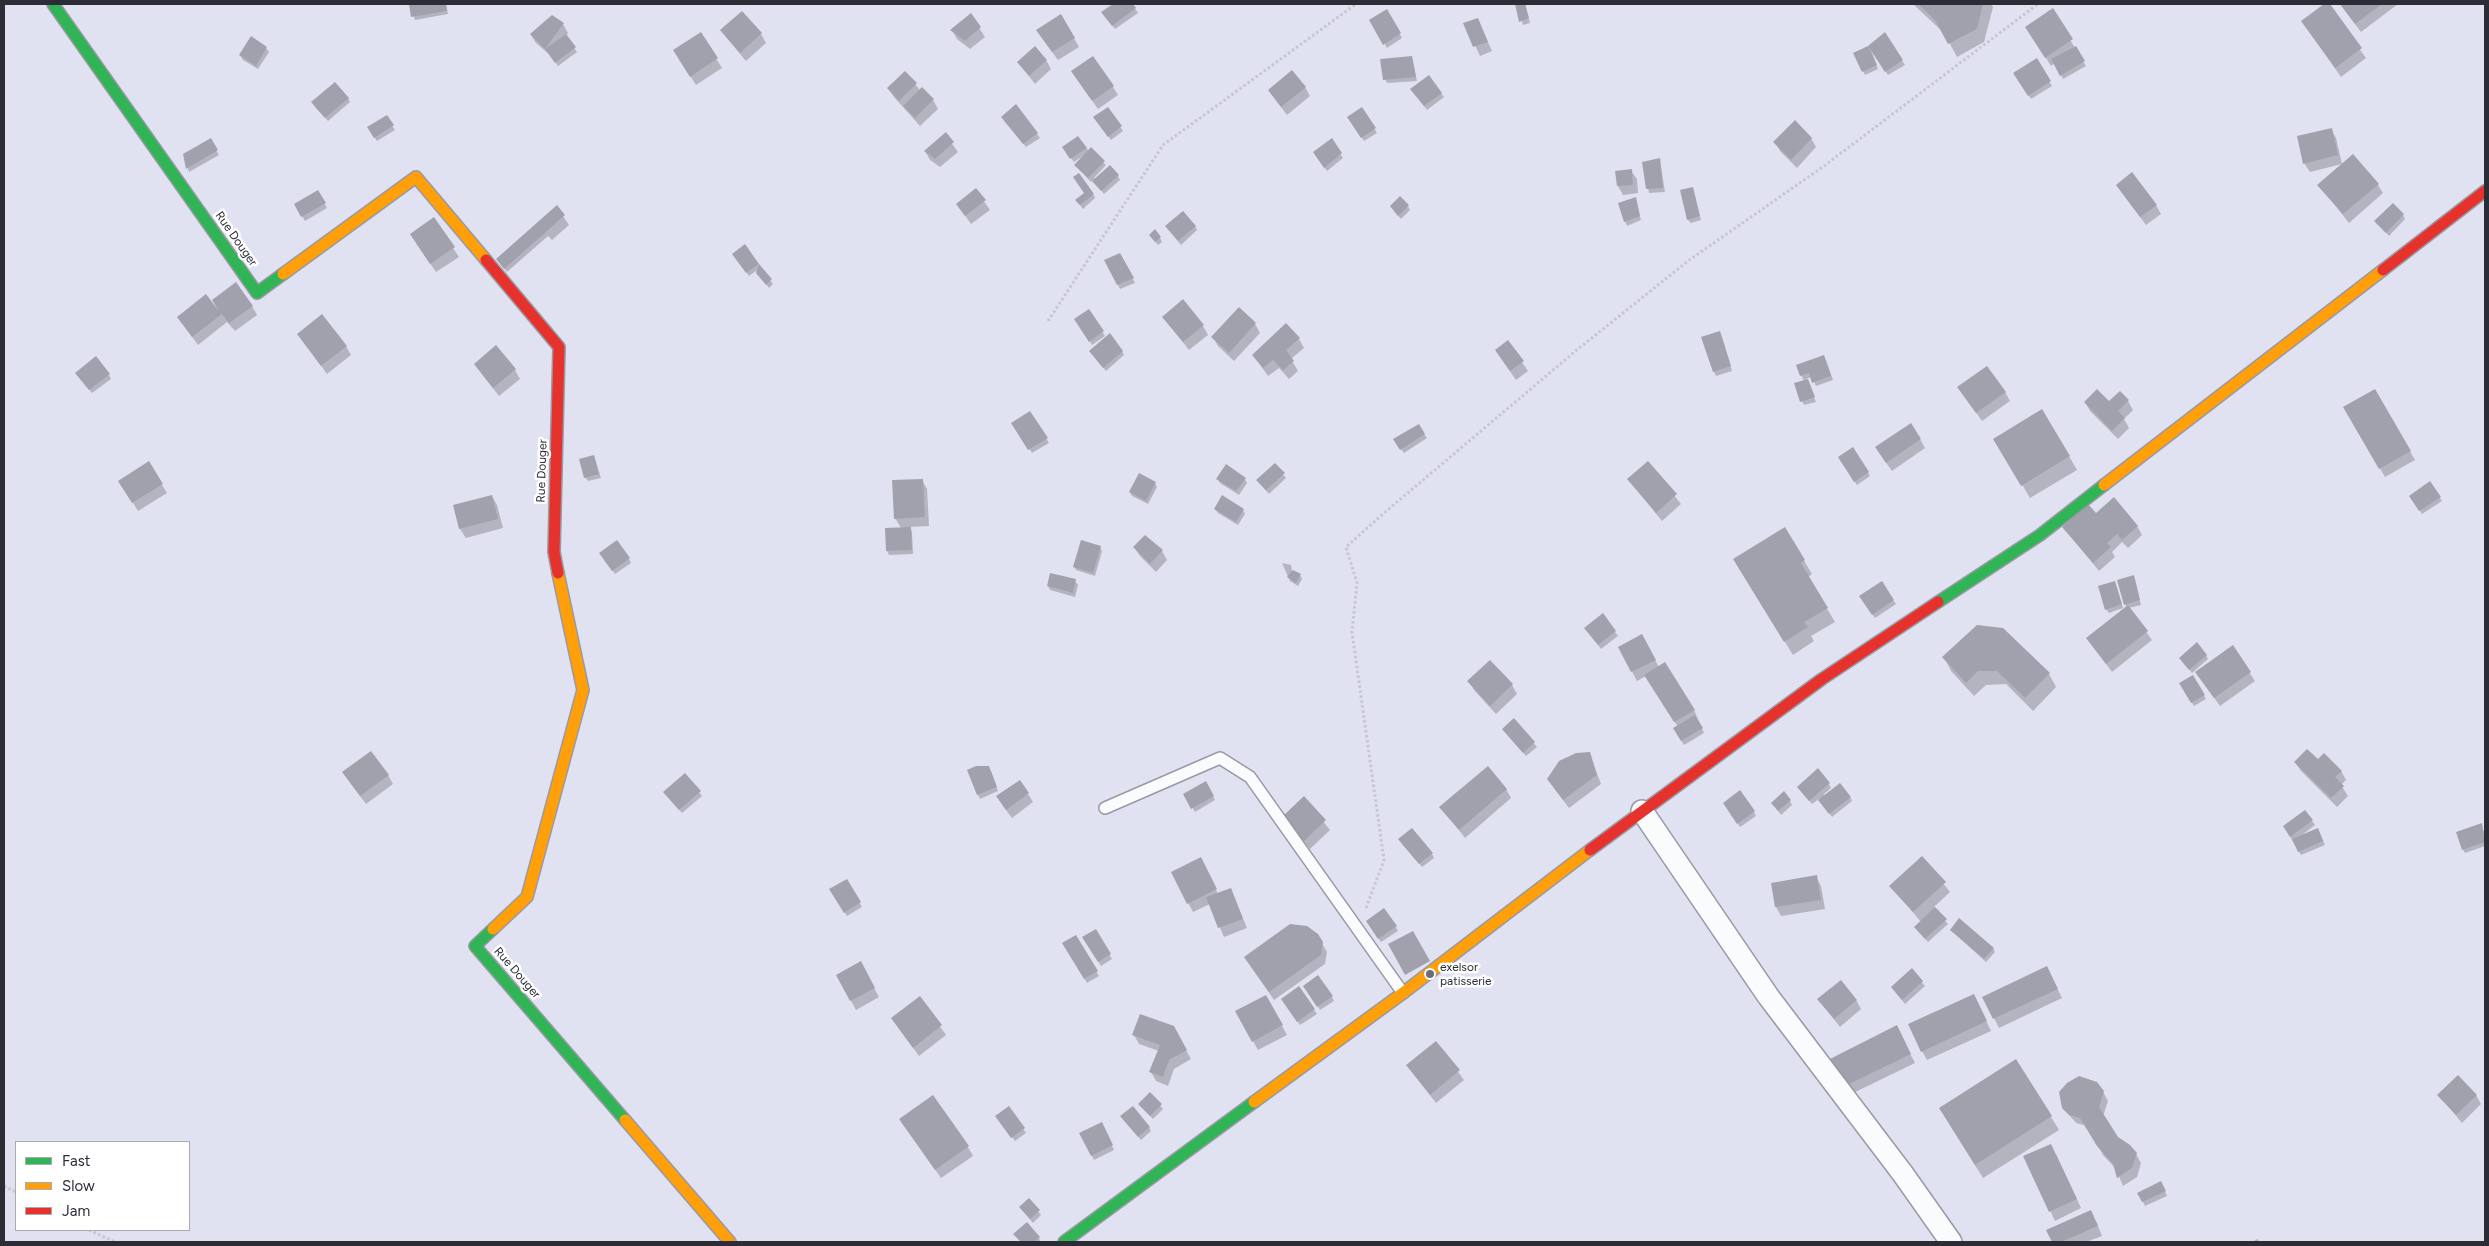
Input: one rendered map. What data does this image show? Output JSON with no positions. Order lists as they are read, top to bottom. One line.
{"streets":{"street":["Rue Douger"]},"places":["exelsor patisserie"],"legend":["Fast","Slow","Jam"]}
